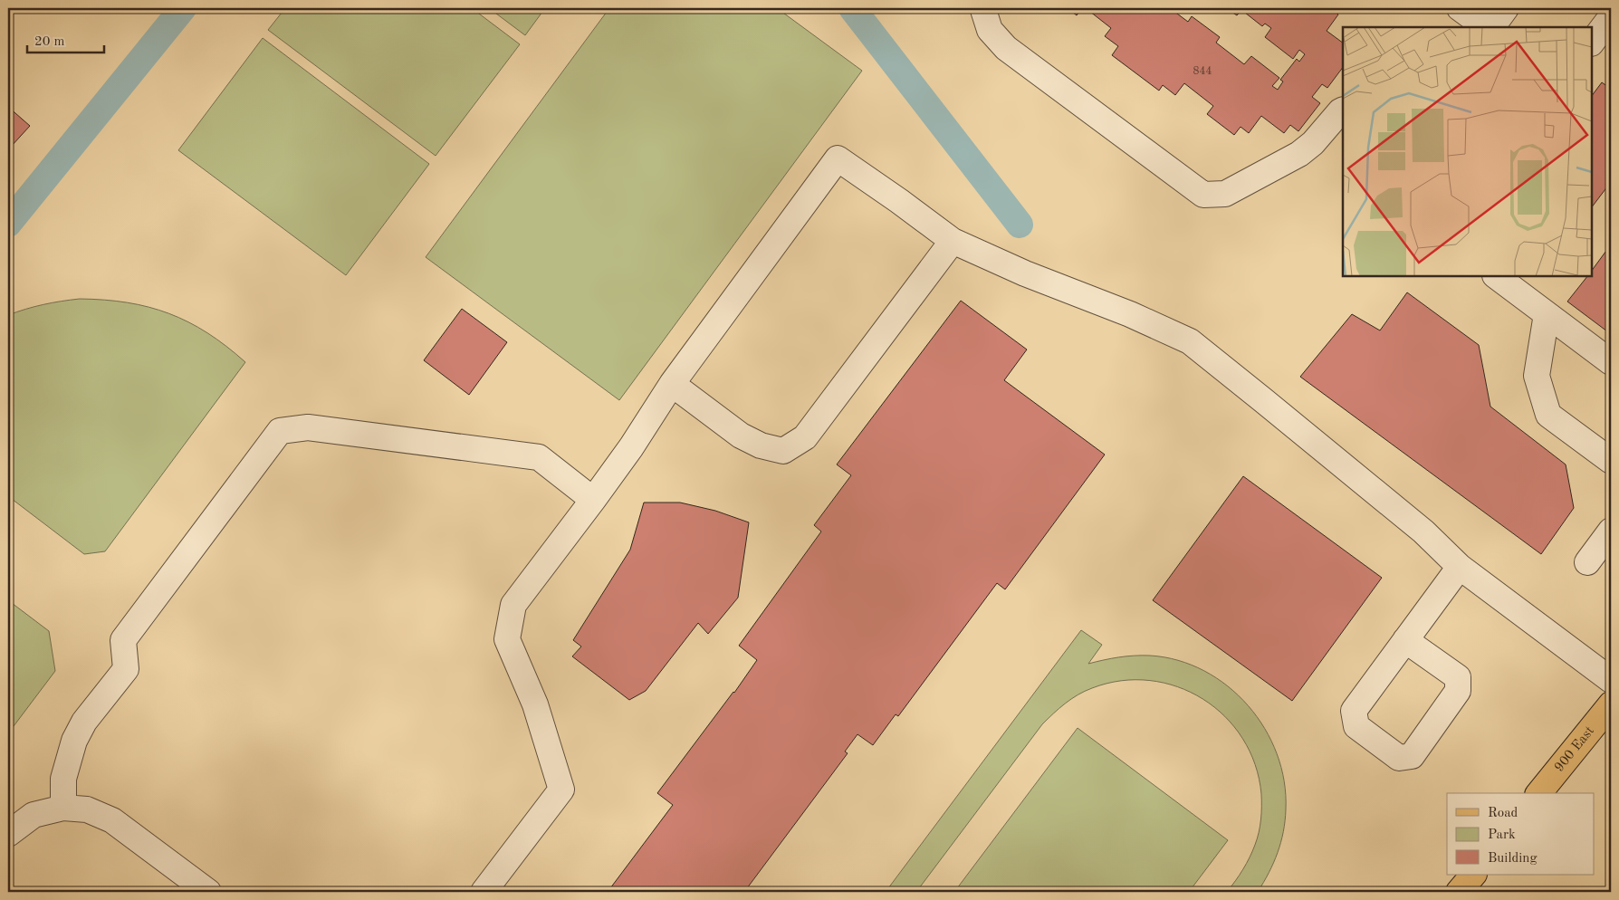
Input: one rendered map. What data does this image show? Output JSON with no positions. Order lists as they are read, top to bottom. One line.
{"streets":{"main road":["900 East"]},"house_numbers":["844"],"legend":["Road","Park","Building"],"scale_bar":"20 m"}
